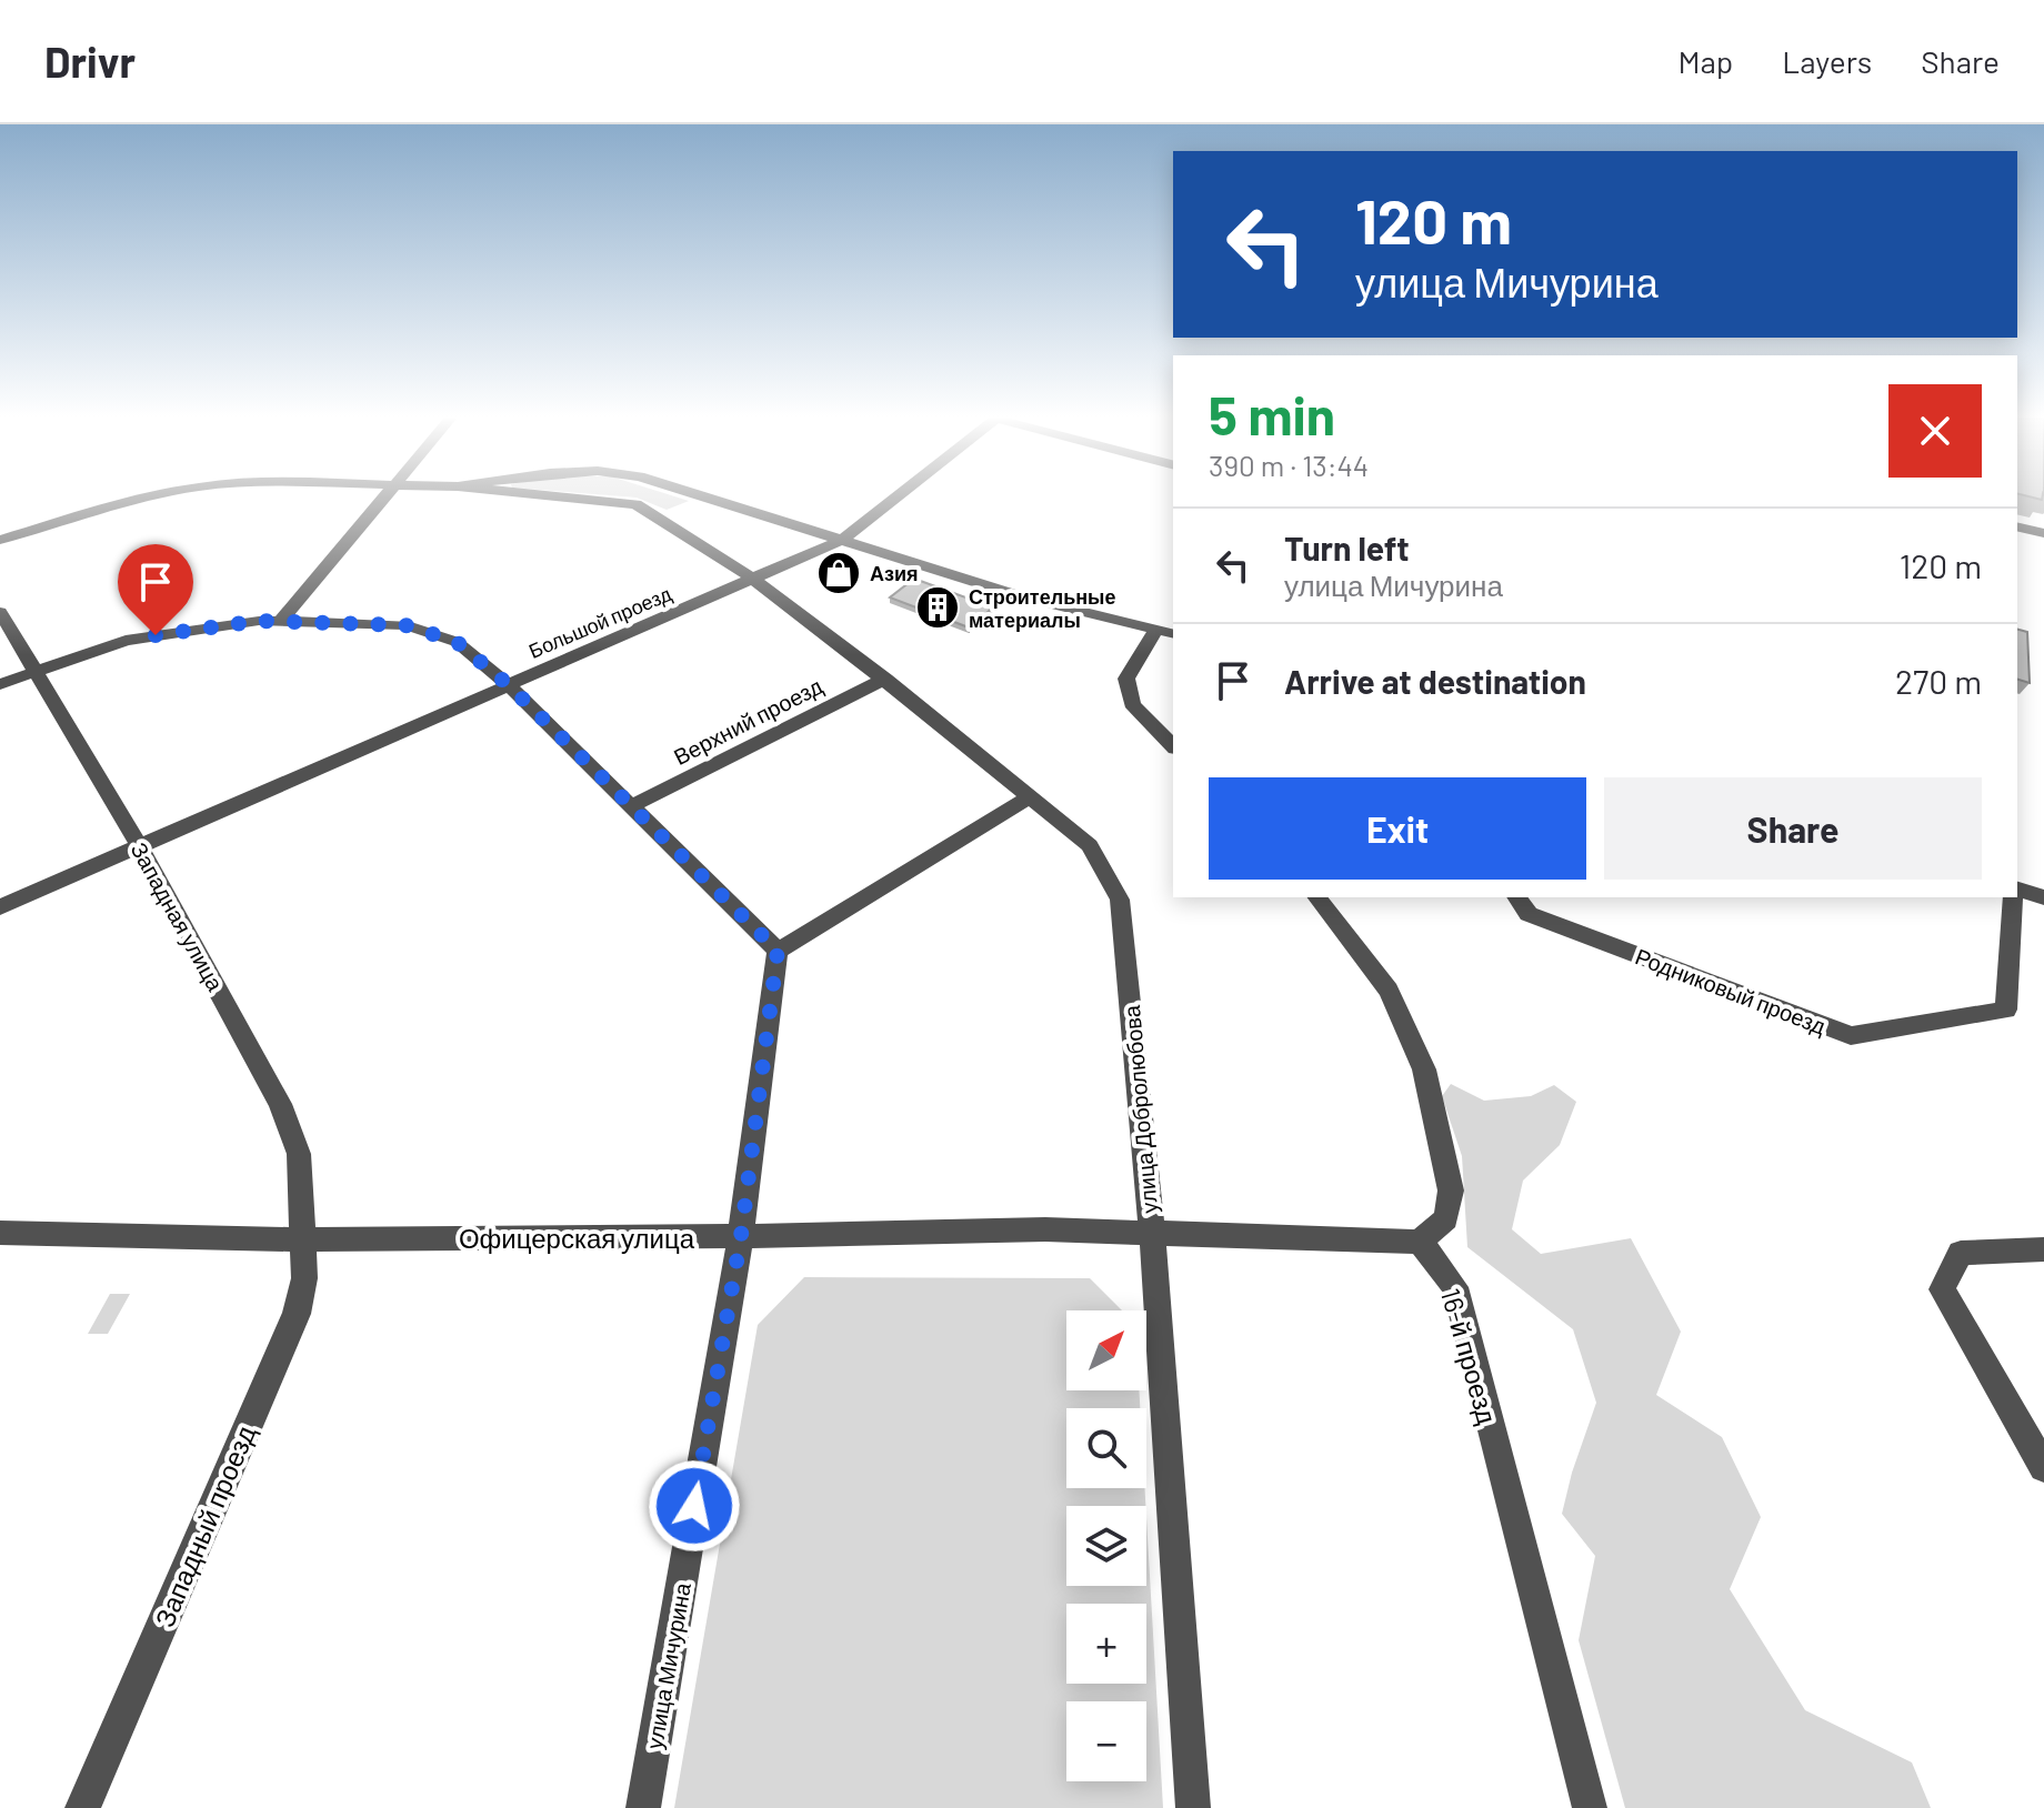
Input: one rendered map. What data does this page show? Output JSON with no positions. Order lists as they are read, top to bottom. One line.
{"streets":{"street":["Большой проезд","Верхний проезд","Западная улица","Родниковый проезд","улица Добролюбова","Офицерская улица","16-й проезд","Западный проезд","улица Мичурина"]},"crossings":[["Большой проезд","Западная улица"],["Большой проезд","улица Добролюбова"],["Верхний проезд","улица Добролюбова"],["Западная улица","Офицерская улица"],["Западная улица","Западный проезд"],["улица Добролюбова","Офицерская улица"],["Офицерская улица","16-й проезд"],["Офицерская улица","Западный проезд"],["Офицерская улица","улица Мичурина"]],"places":{"shop":["Азия"],"building":["Строительные материалы"]},"north":"top right","page":{"header":"Drivr","nav":["Map","Layers","Share"],"turn":["120 m","улица Мичурина"],"heading":["5 min","390 m · 13:44"],"list":[{"name":"Turn left","note":"улица Мичурина","value":"120 m"},{"name":"Arrive at destination","value":"270 m"}],"buttons":["Exit","Share"],"map_buttons":["+","−"]}}
